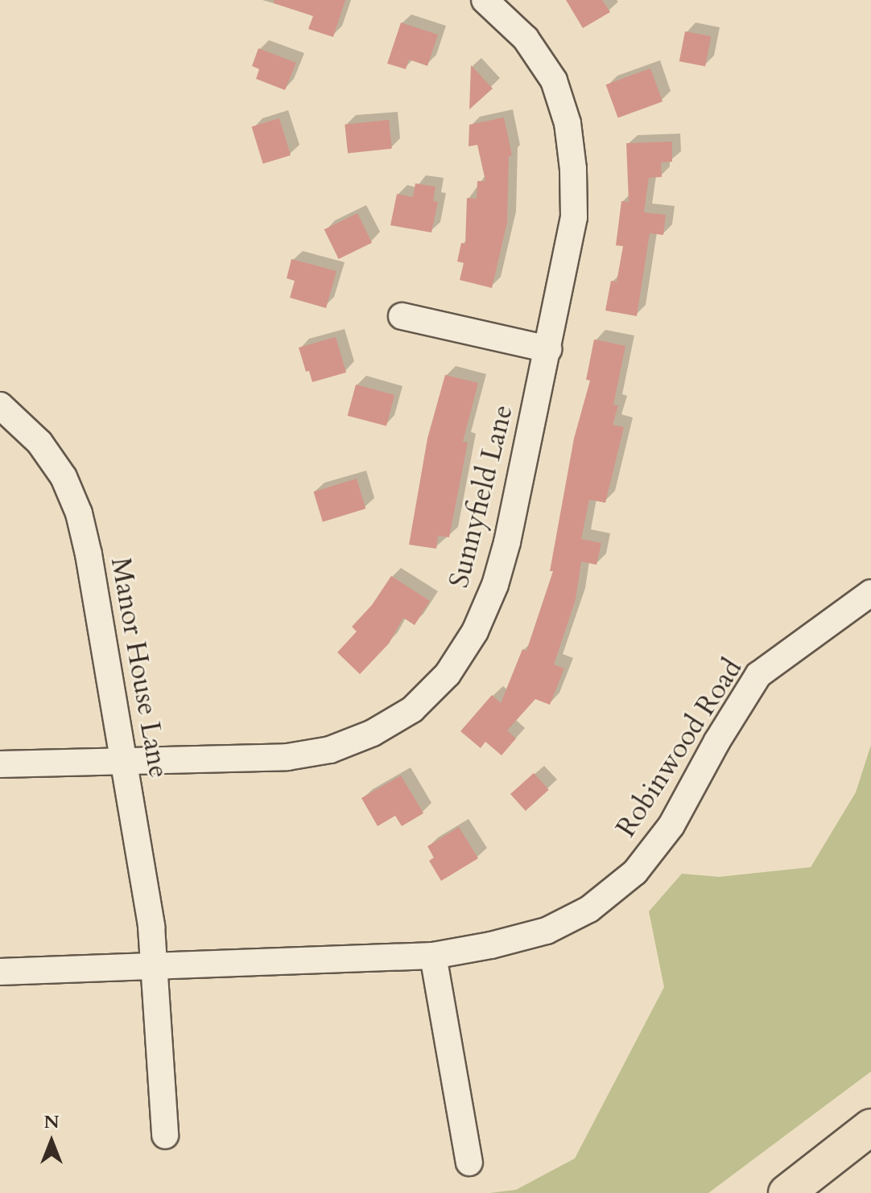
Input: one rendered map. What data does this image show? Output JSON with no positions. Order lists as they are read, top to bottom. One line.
{"streets":{"street":["Sunnyfield Lane","Manor House Lane","Robinwood Road"]},"crossings":[["Sunnyfield Lane","Manor House Lane"],["Manor House Lane","Robinwood Road"]],"north":"top"}
